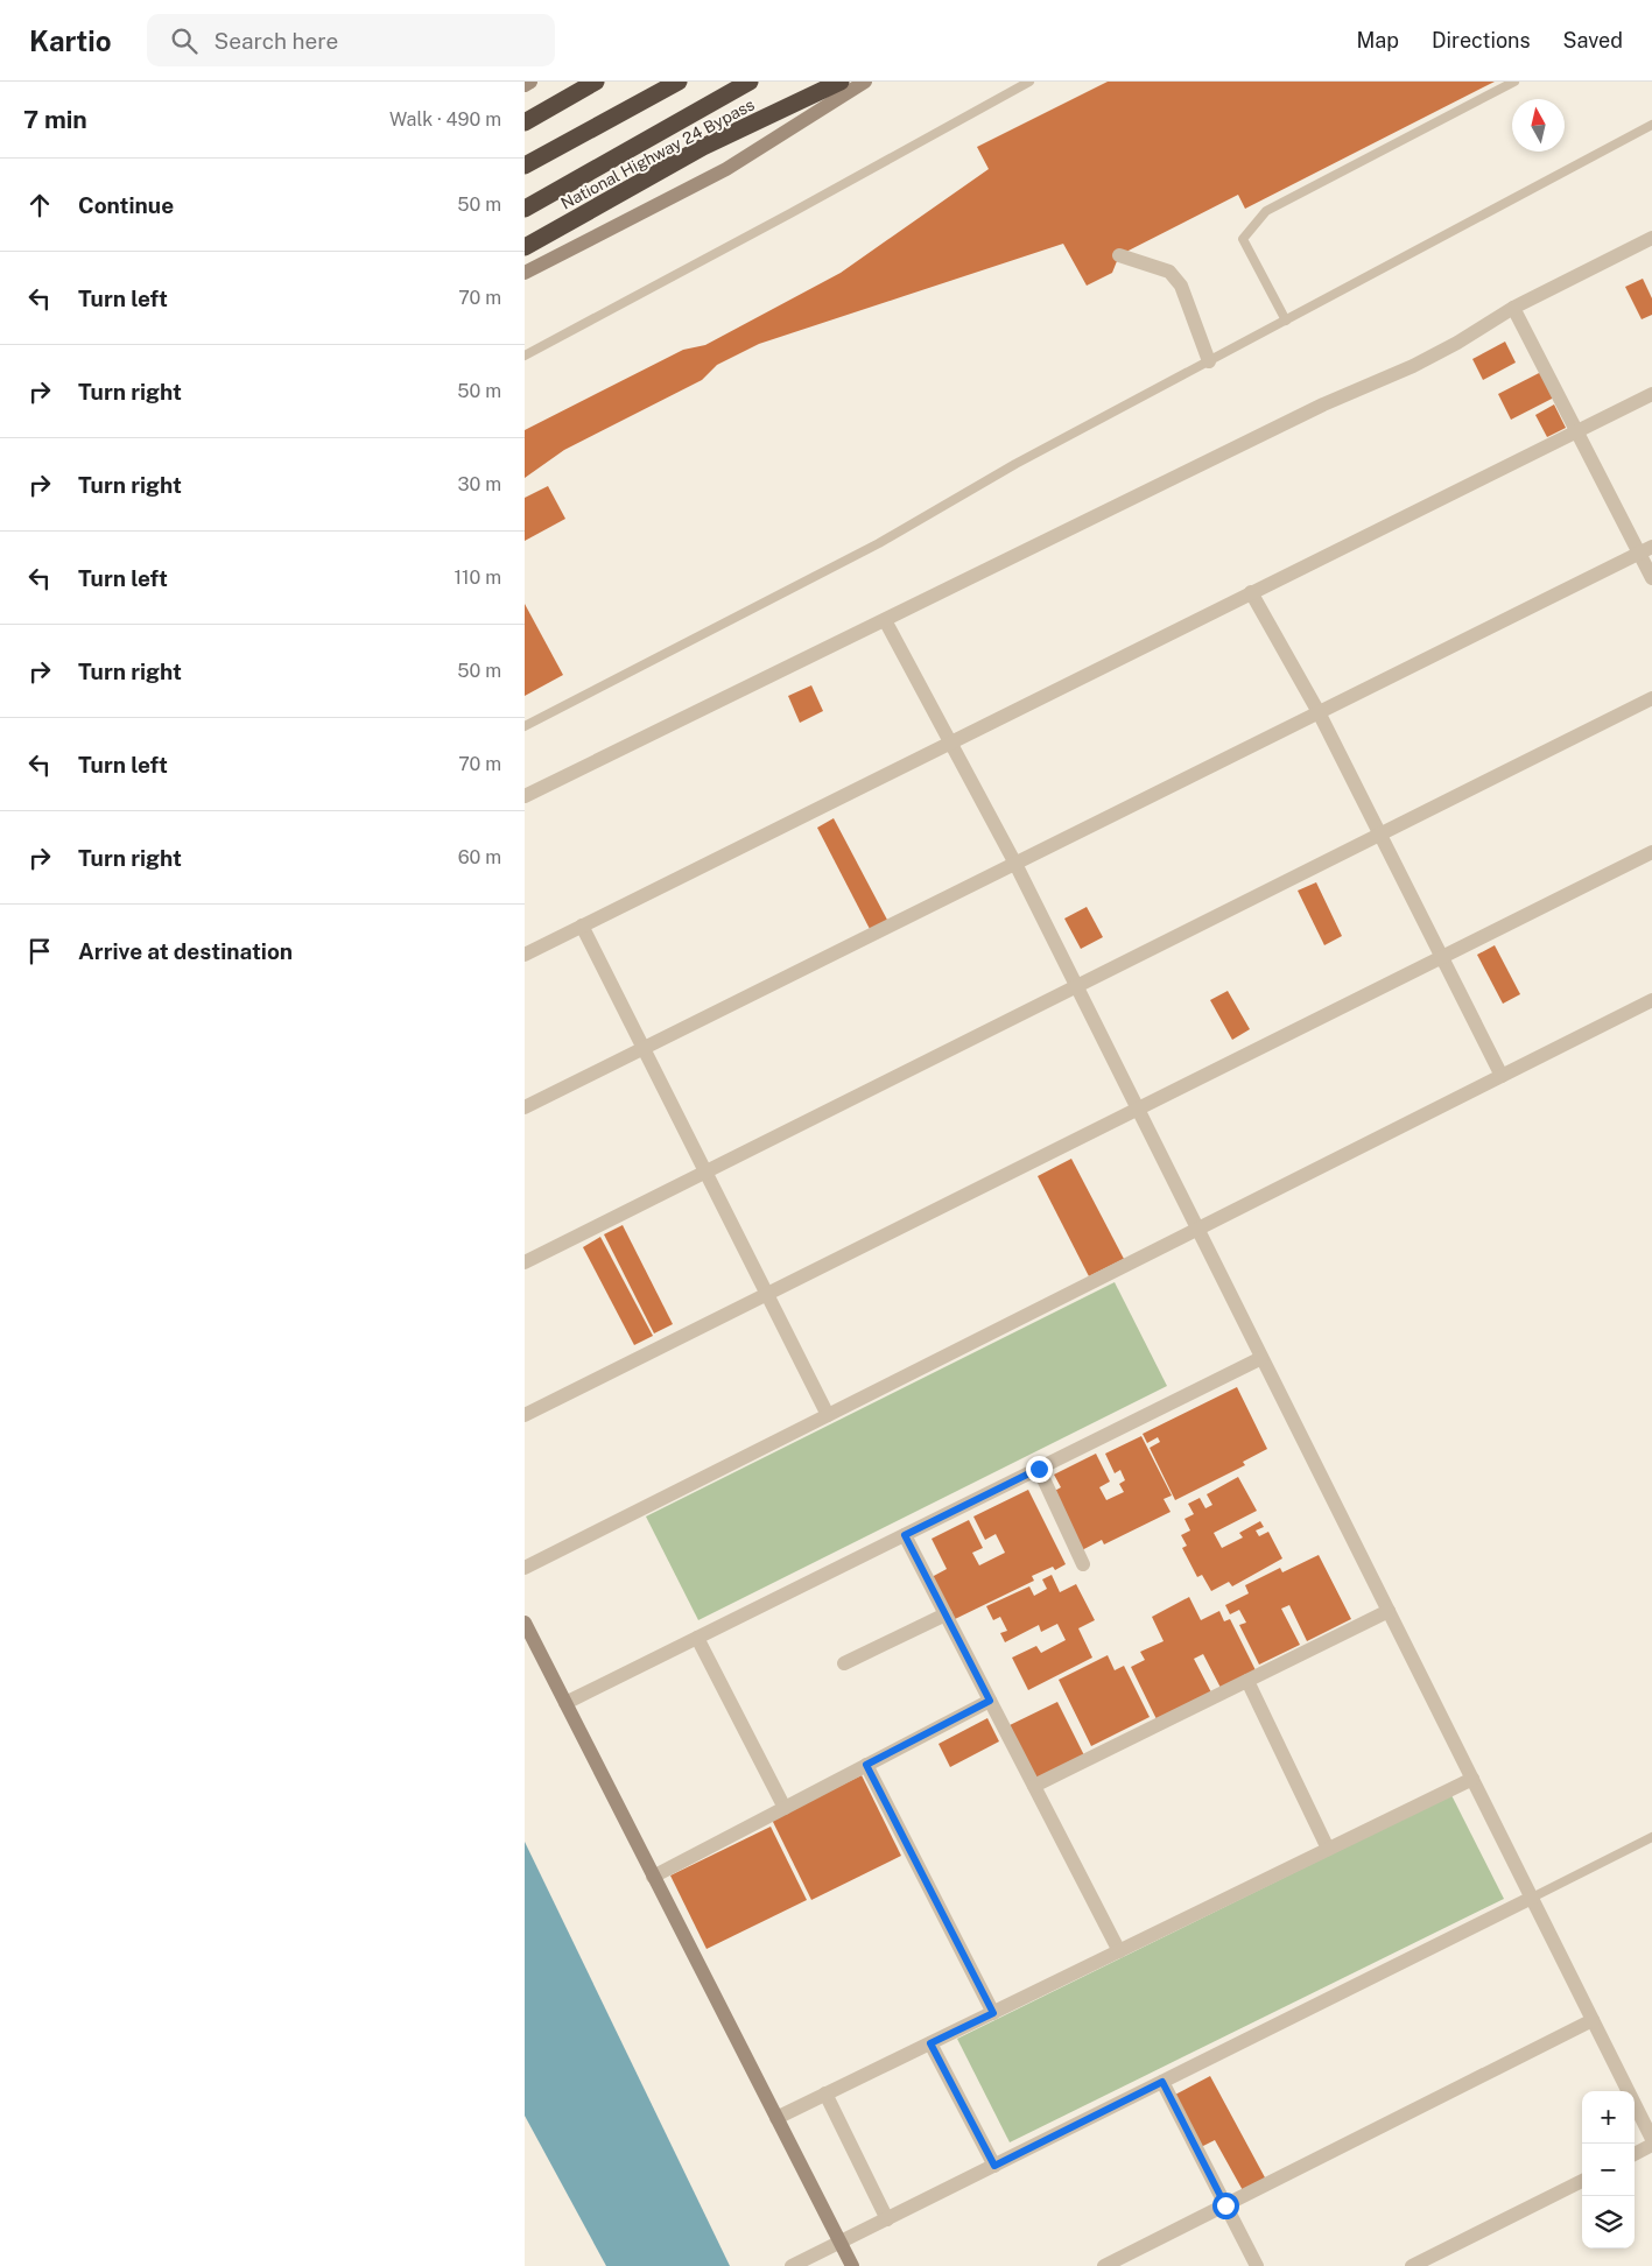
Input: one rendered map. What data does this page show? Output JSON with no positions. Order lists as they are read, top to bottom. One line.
{"streets":{"highway":["National Highway 24 Bypass"]},"north":"top","page":{"header":"Kartio","search":"Search here","nav":["Map","Directions","Saved"],"heading":["7 min","Walk · 490 m"],"list":[["Continue","50 m"],["Turn left","70 m"],["Turn right","50 m"],["Turn right","30 m"],["Turn left","110 m"],["Turn right","50 m"],["Turn left","70 m"],["Turn right","60 m"],"Arrive at destination"],"map_buttons":["+","−"]}}
